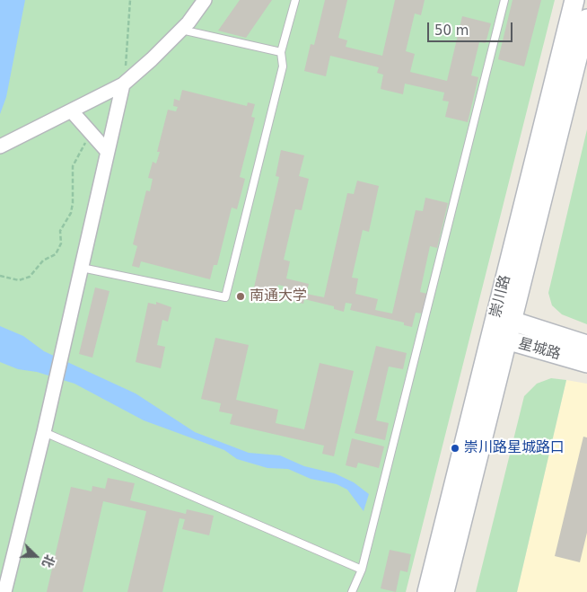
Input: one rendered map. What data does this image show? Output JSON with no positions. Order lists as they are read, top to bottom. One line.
{"streets":{"main road":["崇川路","星城路"]},"crossings":[["崇川路","星城路"]],"places":["南通大学","崇川路星城路口"],"scale_bar":"50 m","north":"right"}
